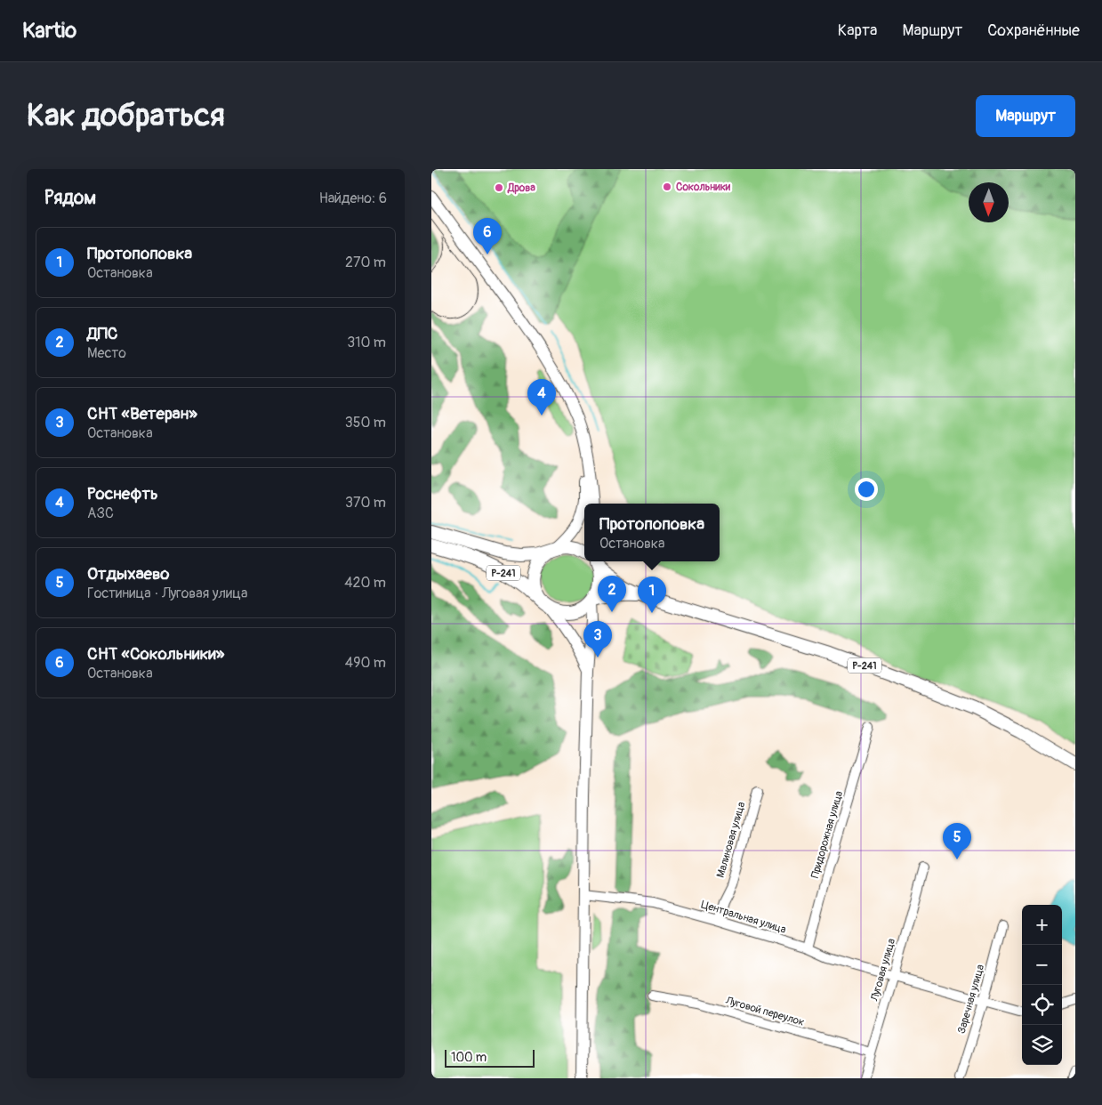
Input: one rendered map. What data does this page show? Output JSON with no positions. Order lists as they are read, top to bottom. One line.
{"streets":{"highway":["Р-241"],"street":["Придорожная улица","Малиновая улица","Центральная улица","Луговая улица","Заречная улица","Луговой переулок"]},"crossings":[["Придорожная улица","Центральная улица"],["Малиновая улица","Центральная улица"],["Центральная улица","Луговая улица"],["Центральная улица","Заречная улица"],["Луговая улица","Луговой переулок"]],"places":["Сокольники","Дрова"],"scale_bar":"100 m","north":"bottom","page":{"header":"Kartio","nav":["Карта","Маршрут","Сохранённые"],"buttons":"Маршрут","title":"Как добраться","heading":["Рядом","Найдено: 6"],"pins":["6","4","2","1","3","5"],"list":[{"mark":"1","name":"Протопоповка","note":"Остановка","value":"270 m"},{"mark":"2","name":"ДПС","note":"Место","value":"310 m"},{"mark":"3","name":"СНТ «Ветеран»","note":"Остановка","value":"350 m"},{"mark":"4","name":"Роснефть","note":"АЗС","value":"370 m"},{"mark":"5","name":"Отдыхаево","note":"Гостиница · Луговая улица","value":"420 m"},{"mark":"6","name":"СНТ «Сокольники»","note":"Остановка","value":"490 m"}],"popup":["Протопоповка","Остановка"],"map_buttons":["+","−"],"scale":"100 m"}}
